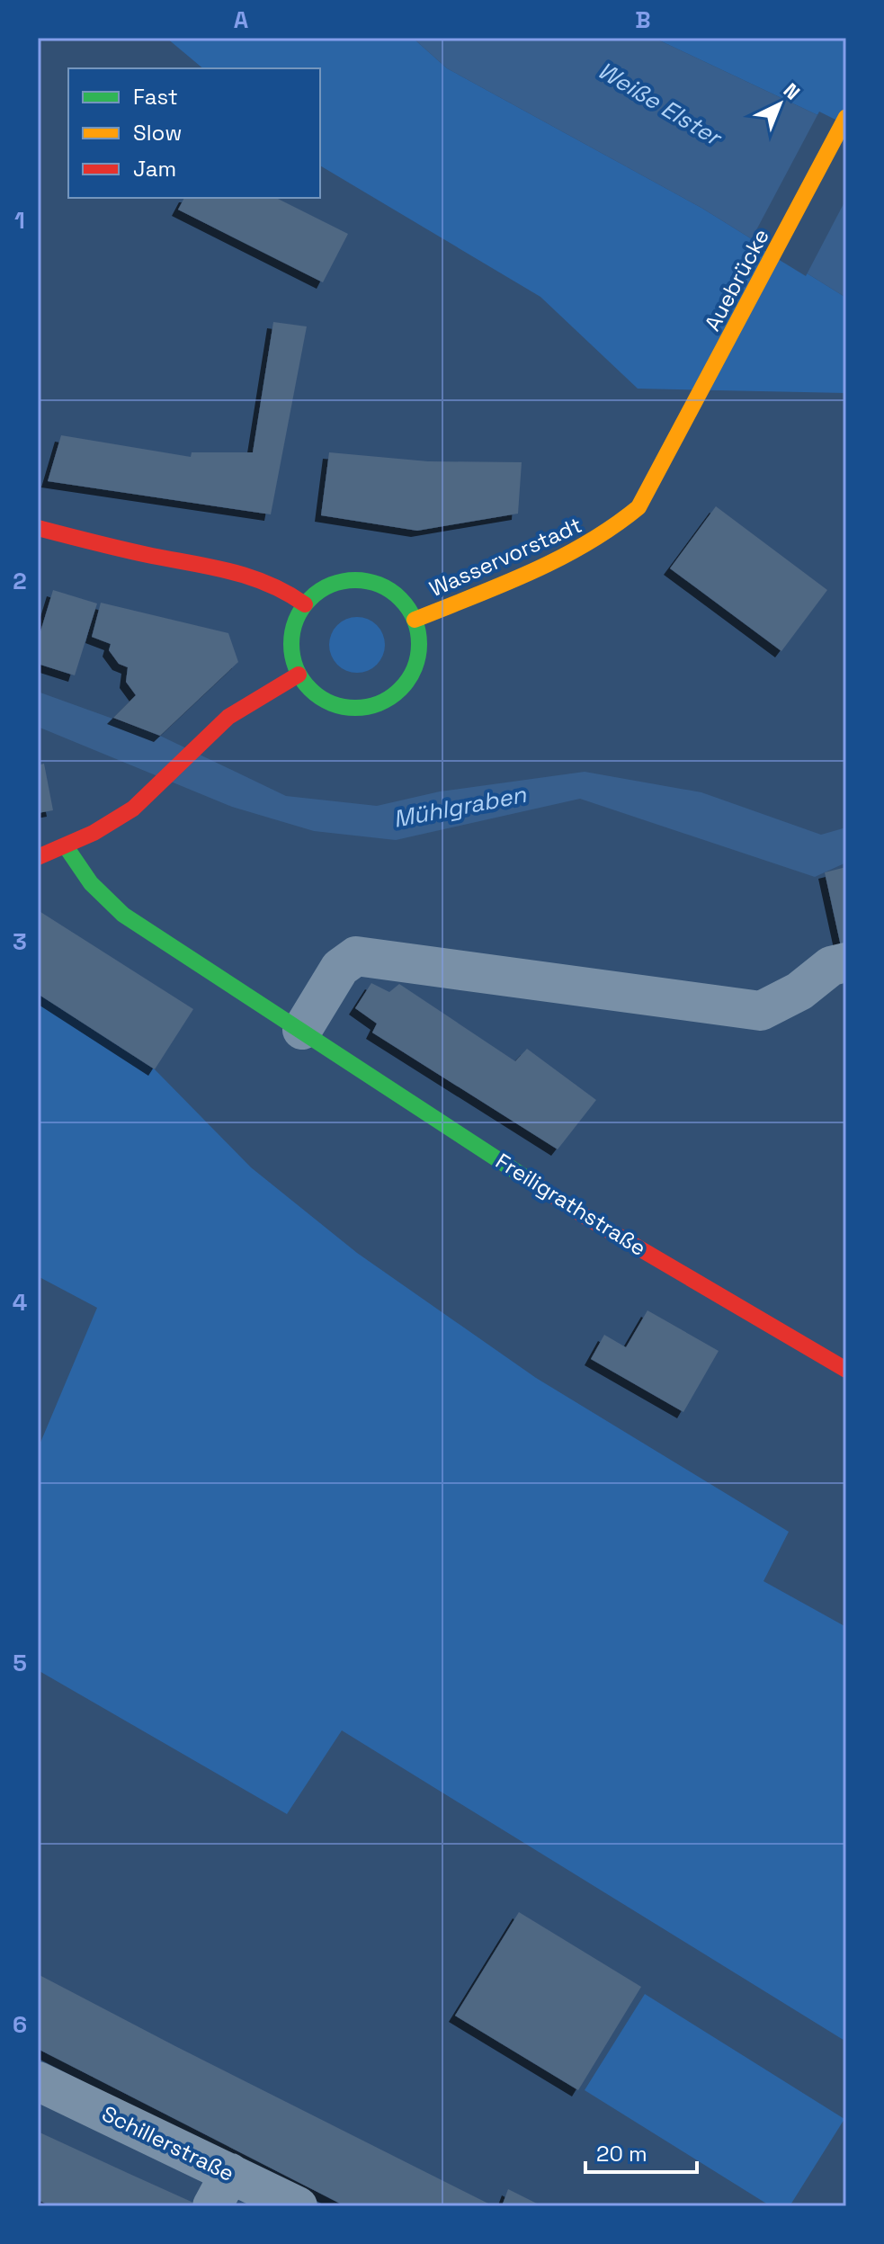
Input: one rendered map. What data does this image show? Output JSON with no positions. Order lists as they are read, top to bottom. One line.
{"streets":{"main road":["Auebrücke","Wasservorstadt","Freiligrathstraße"],"street":["Schillerstraße"]},"crossings":[["Auebrücke","Wasservorstadt"]],"water":["Weiße Elster","Mühlgraben"],"legend":["Fast","Slow","Jam"],"scale_bar":"20 m","north":"top right","grid":{"columns":["A","B"],"rows":["1","2","3","4","5","6"]}}
